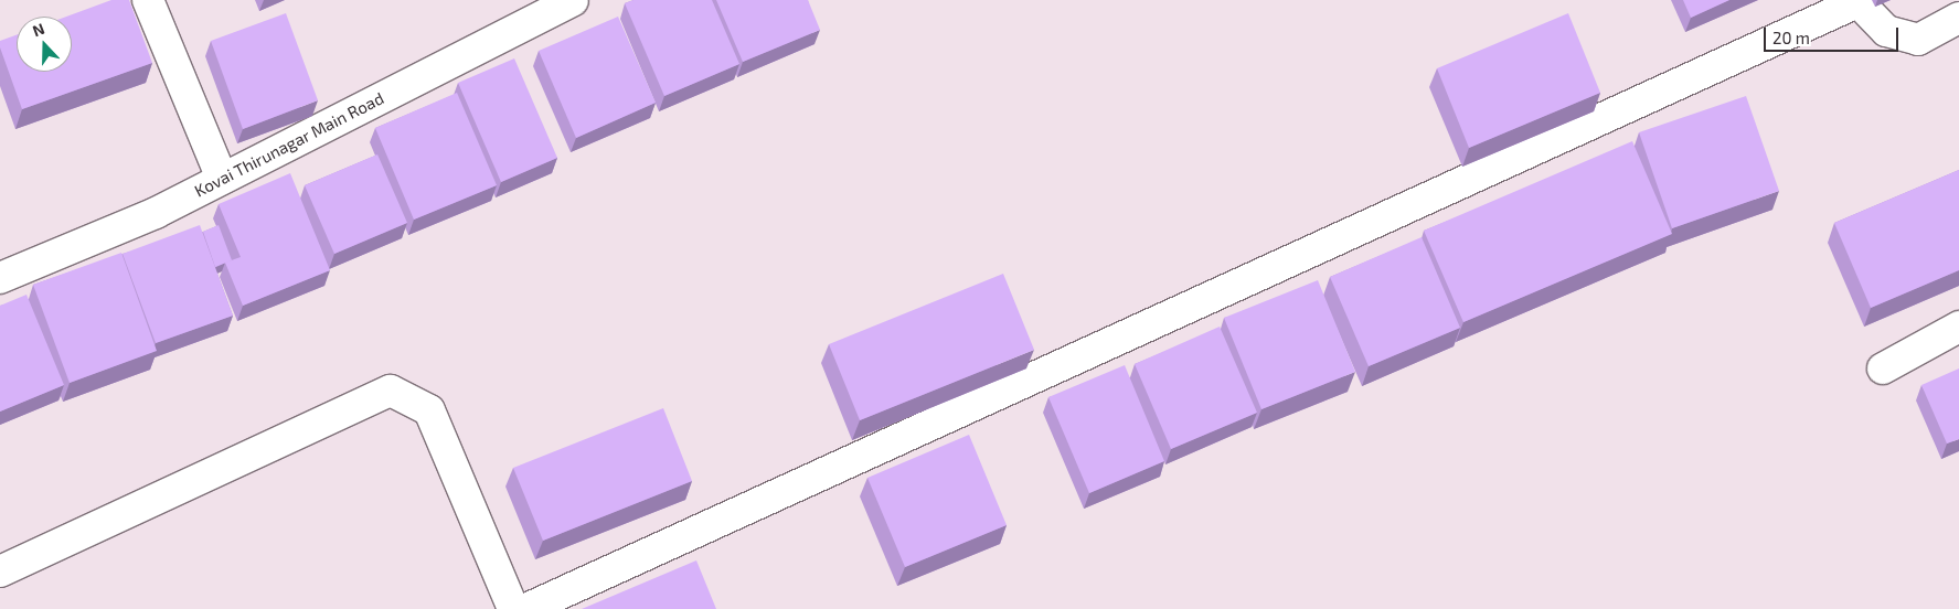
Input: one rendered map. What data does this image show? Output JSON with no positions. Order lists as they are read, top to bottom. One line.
{"streets":{"street":["Kovai Thirunagar Main Road"]},"scale_bar":"20 m","north":"top"}
